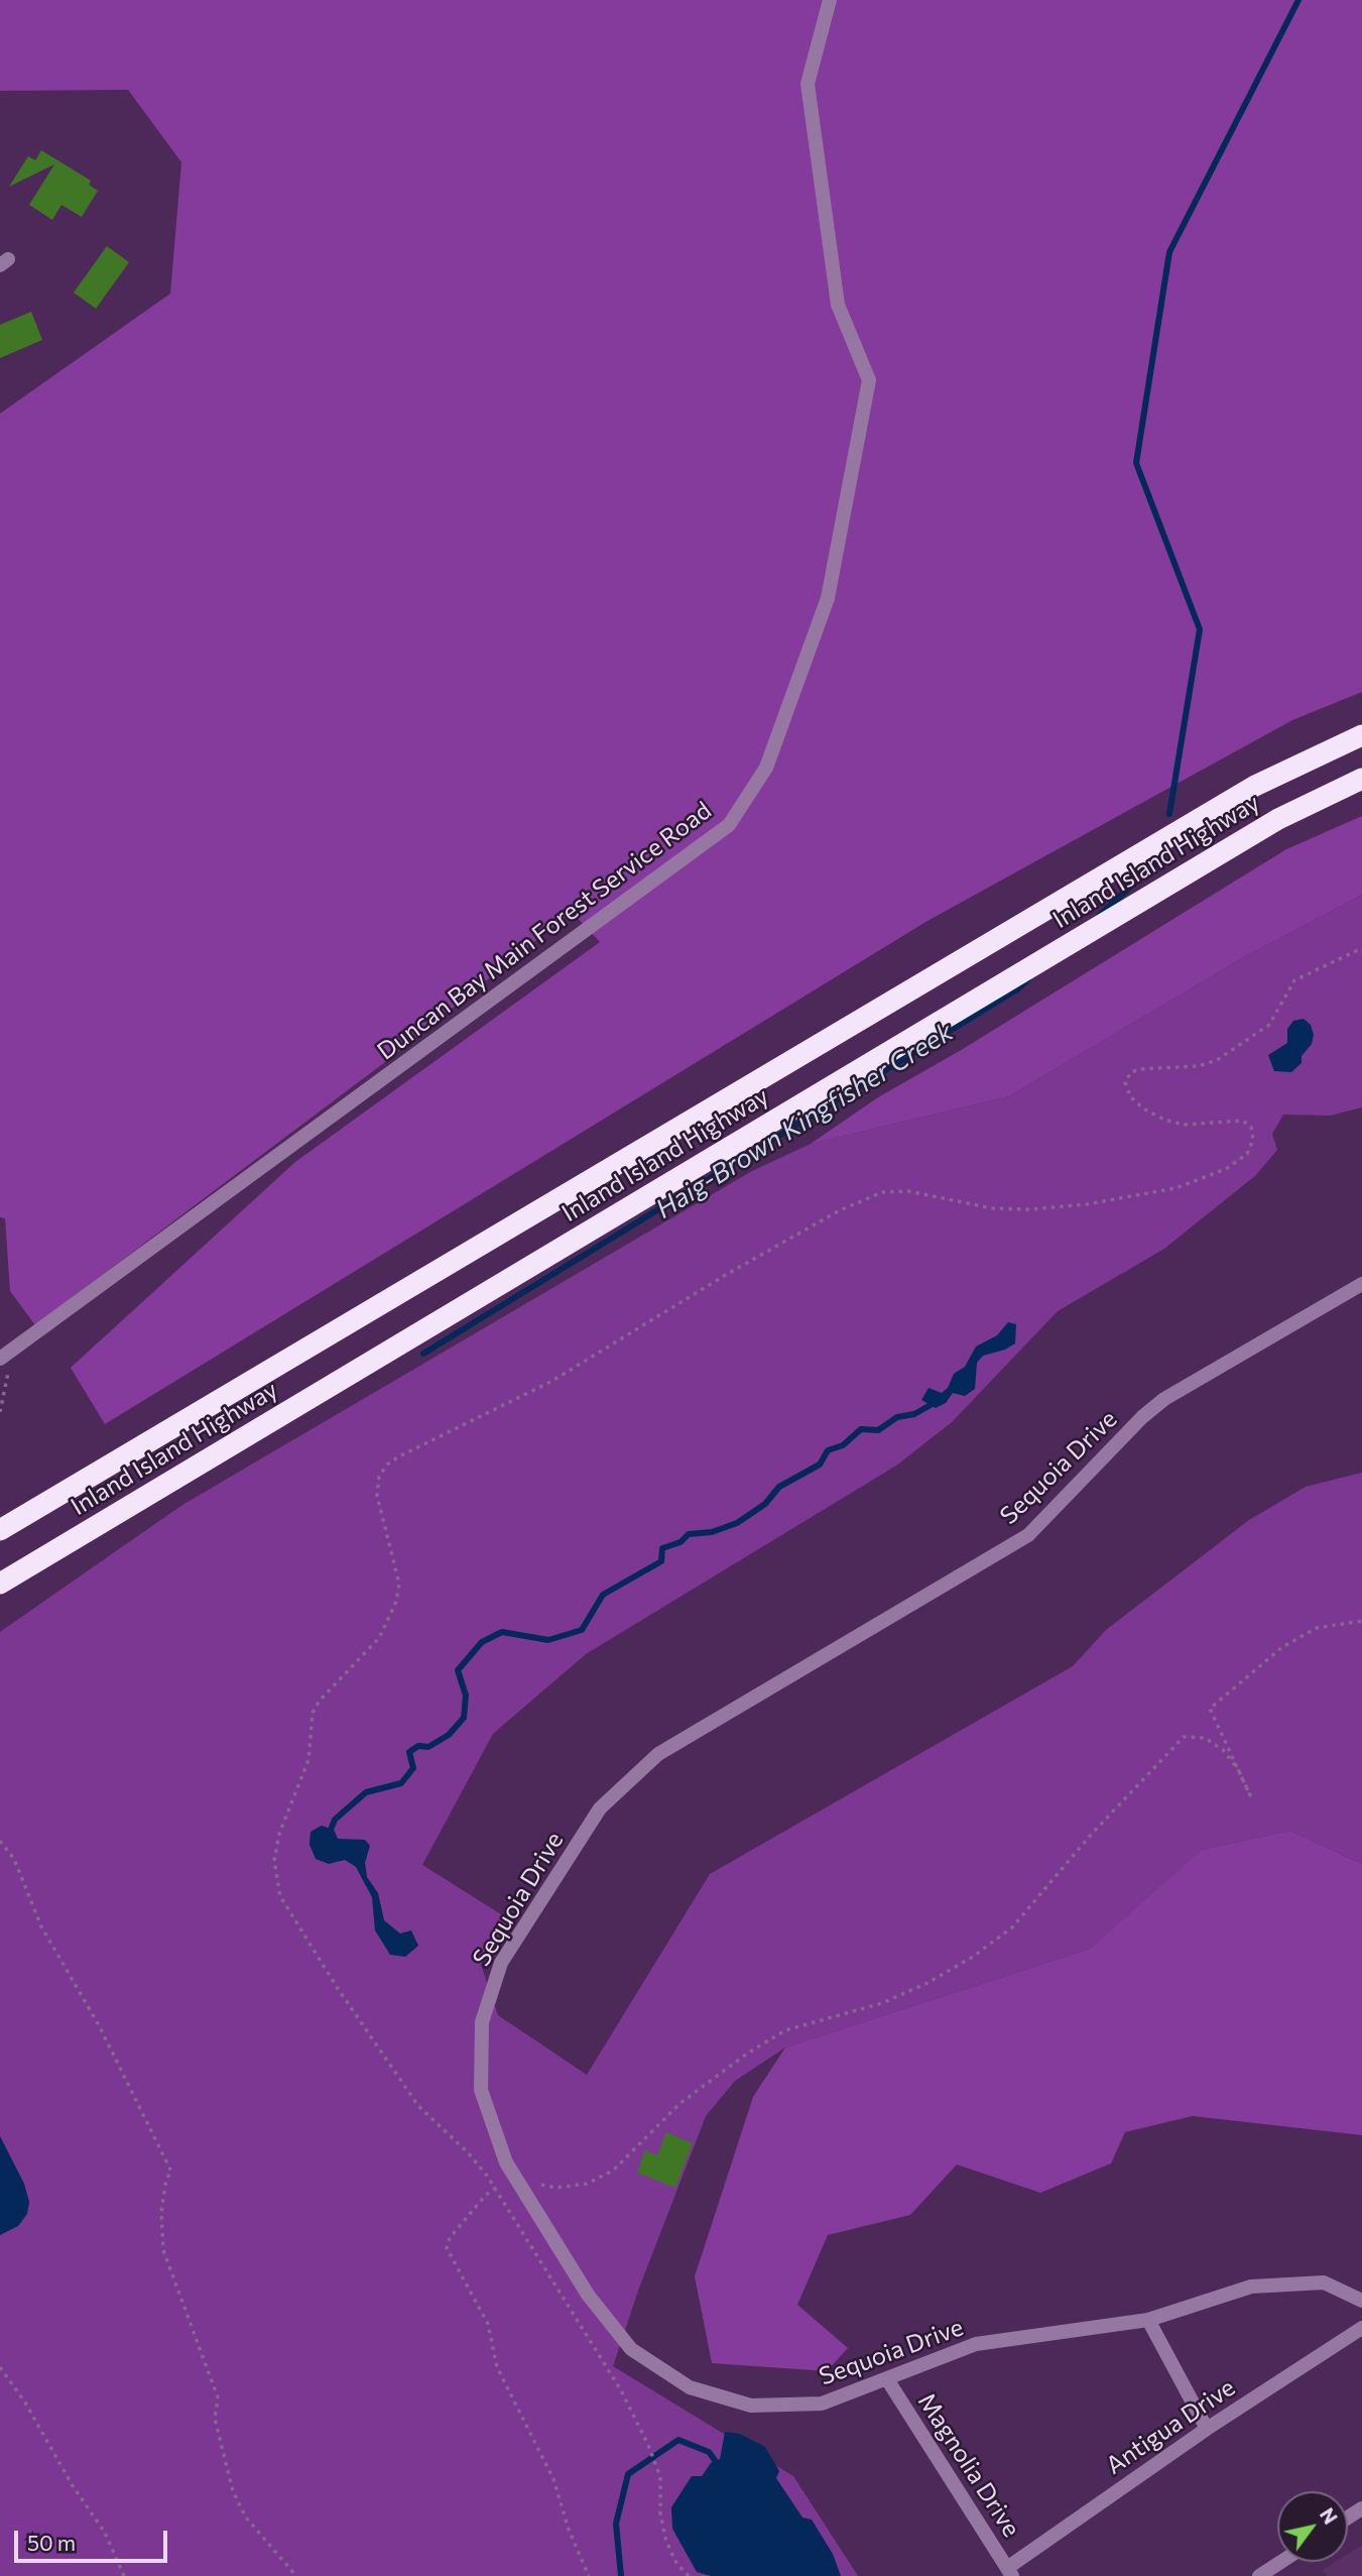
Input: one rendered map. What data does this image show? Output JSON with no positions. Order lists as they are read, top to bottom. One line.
{"streets":{"highway":["Inland Island Highway"],"street":["Duncan Bay Main Forest Service Road","Sequoia Drive","Antigua Drive","Magnolia Drive"]},"crossings":[["Sequoia Drive","Magnolia Drive"],["Antigua Drive","Magnolia Drive"]],"water":["Haig-Brown Kingfisher Creek"],"scale_bar":"50 m","north":"top right"}
